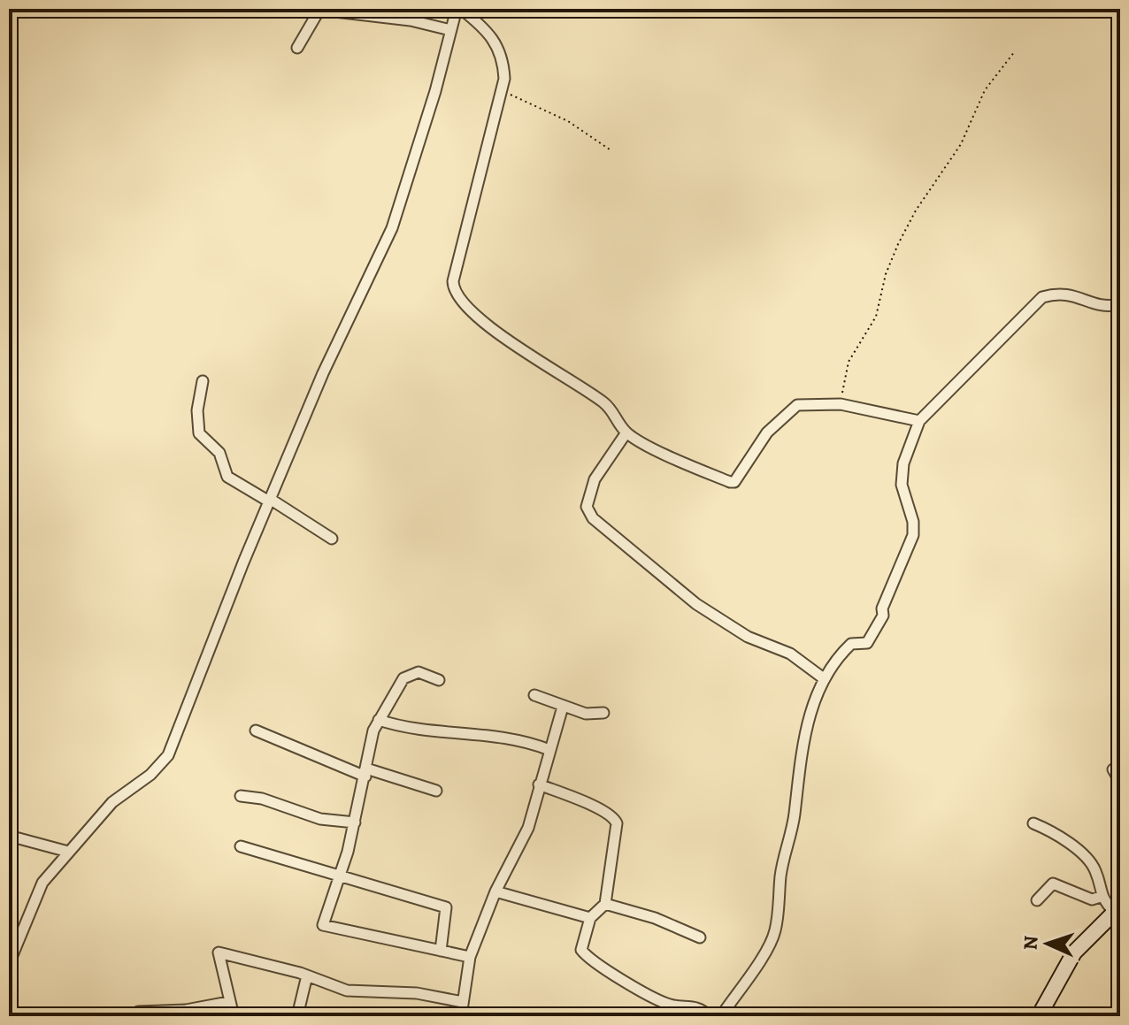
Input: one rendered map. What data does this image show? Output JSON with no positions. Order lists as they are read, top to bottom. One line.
{"north":"left"}
